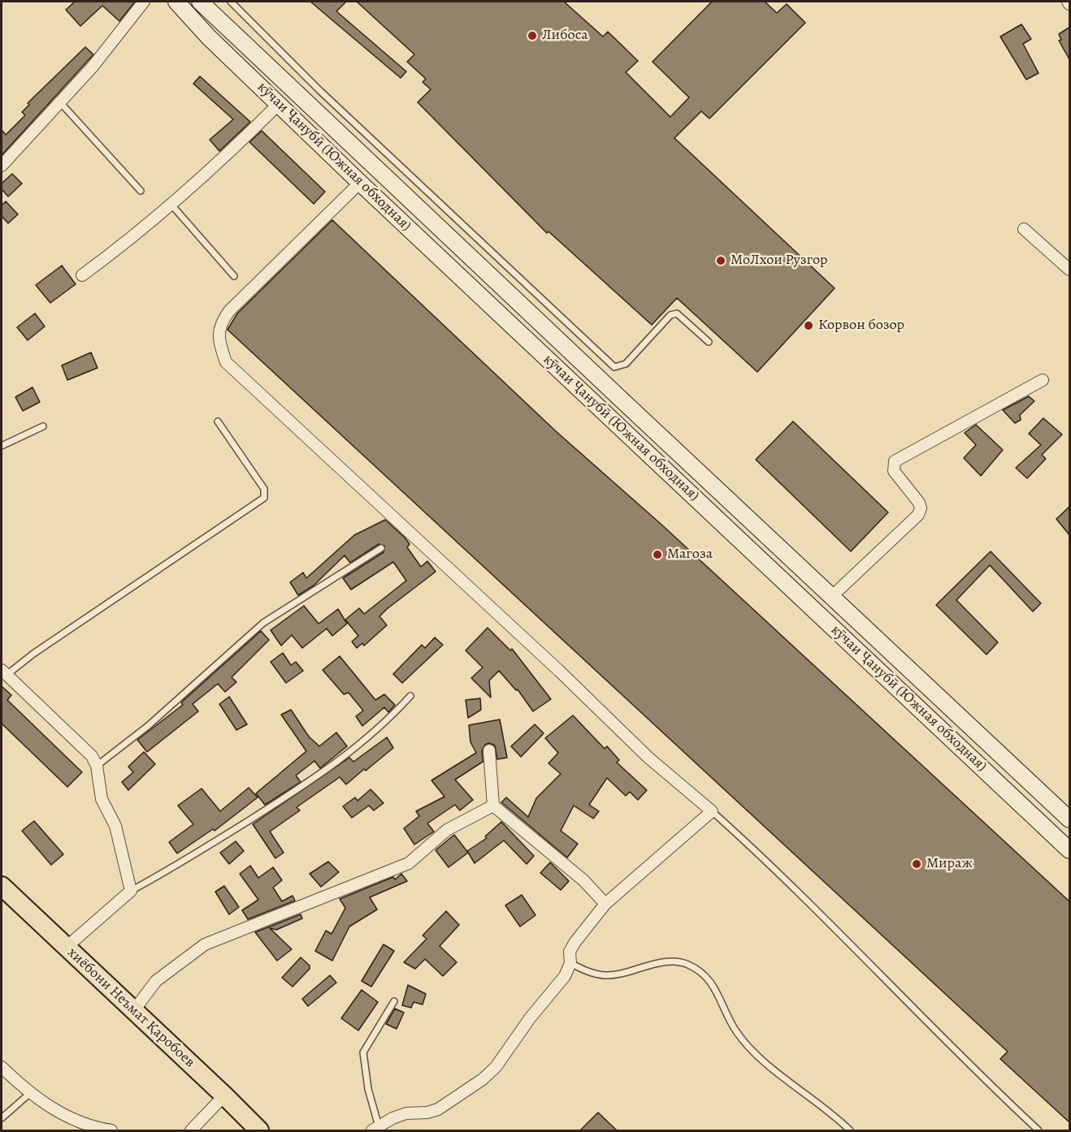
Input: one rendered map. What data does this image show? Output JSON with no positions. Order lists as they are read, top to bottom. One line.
{"streets":{"highway":["хиёбони Неъмат Қаробоев"],"main road":["кӯчаи Ҷанубӣ (Южная обходная)"]},"places":["Либоса","МоЛхои Рузгор","Корвон бозор","Магоза","Мираж"]}
